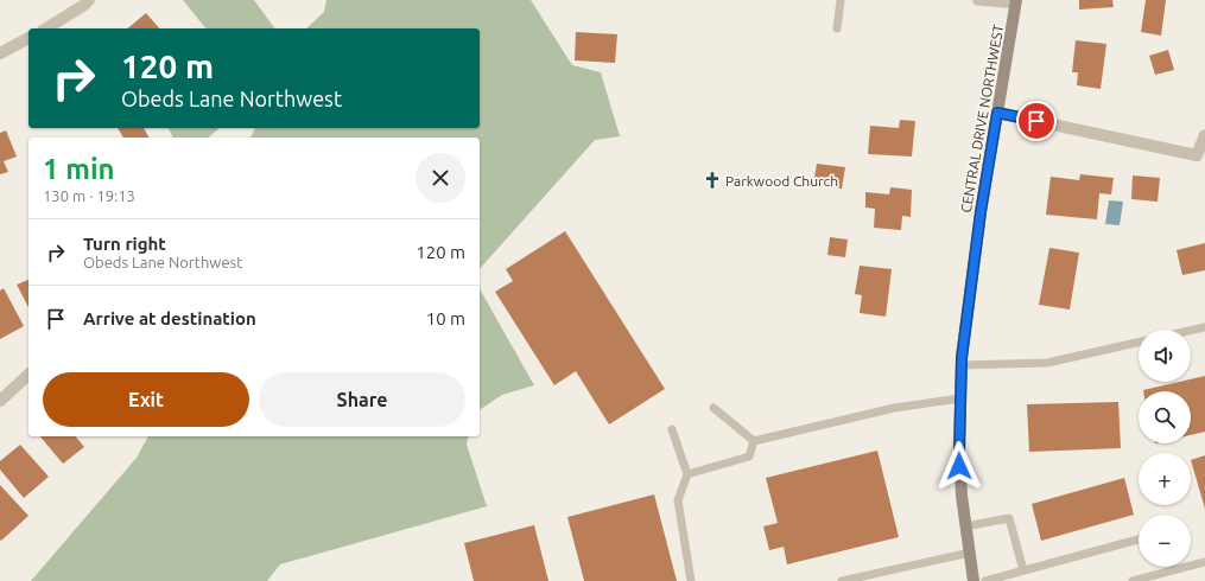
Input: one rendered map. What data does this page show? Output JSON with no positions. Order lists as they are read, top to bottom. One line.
{"streets":{"street":["CENTRAL DRIVE NORTHWEST"]},"places":{"church":["Parkwood Church"]},"page":{"turn":["120 m","Obeds Lane Northwest"],"heading":["1 min","130 m · 19:13"],"list":[{"name":"Turn right","note":"Obeds Lane Northwest","value":"120 m"},{"name":"Arrive at destination","value":"10 m"}],"map_buttons":["+","−"],"buttons":["Exit","Share"]}}
